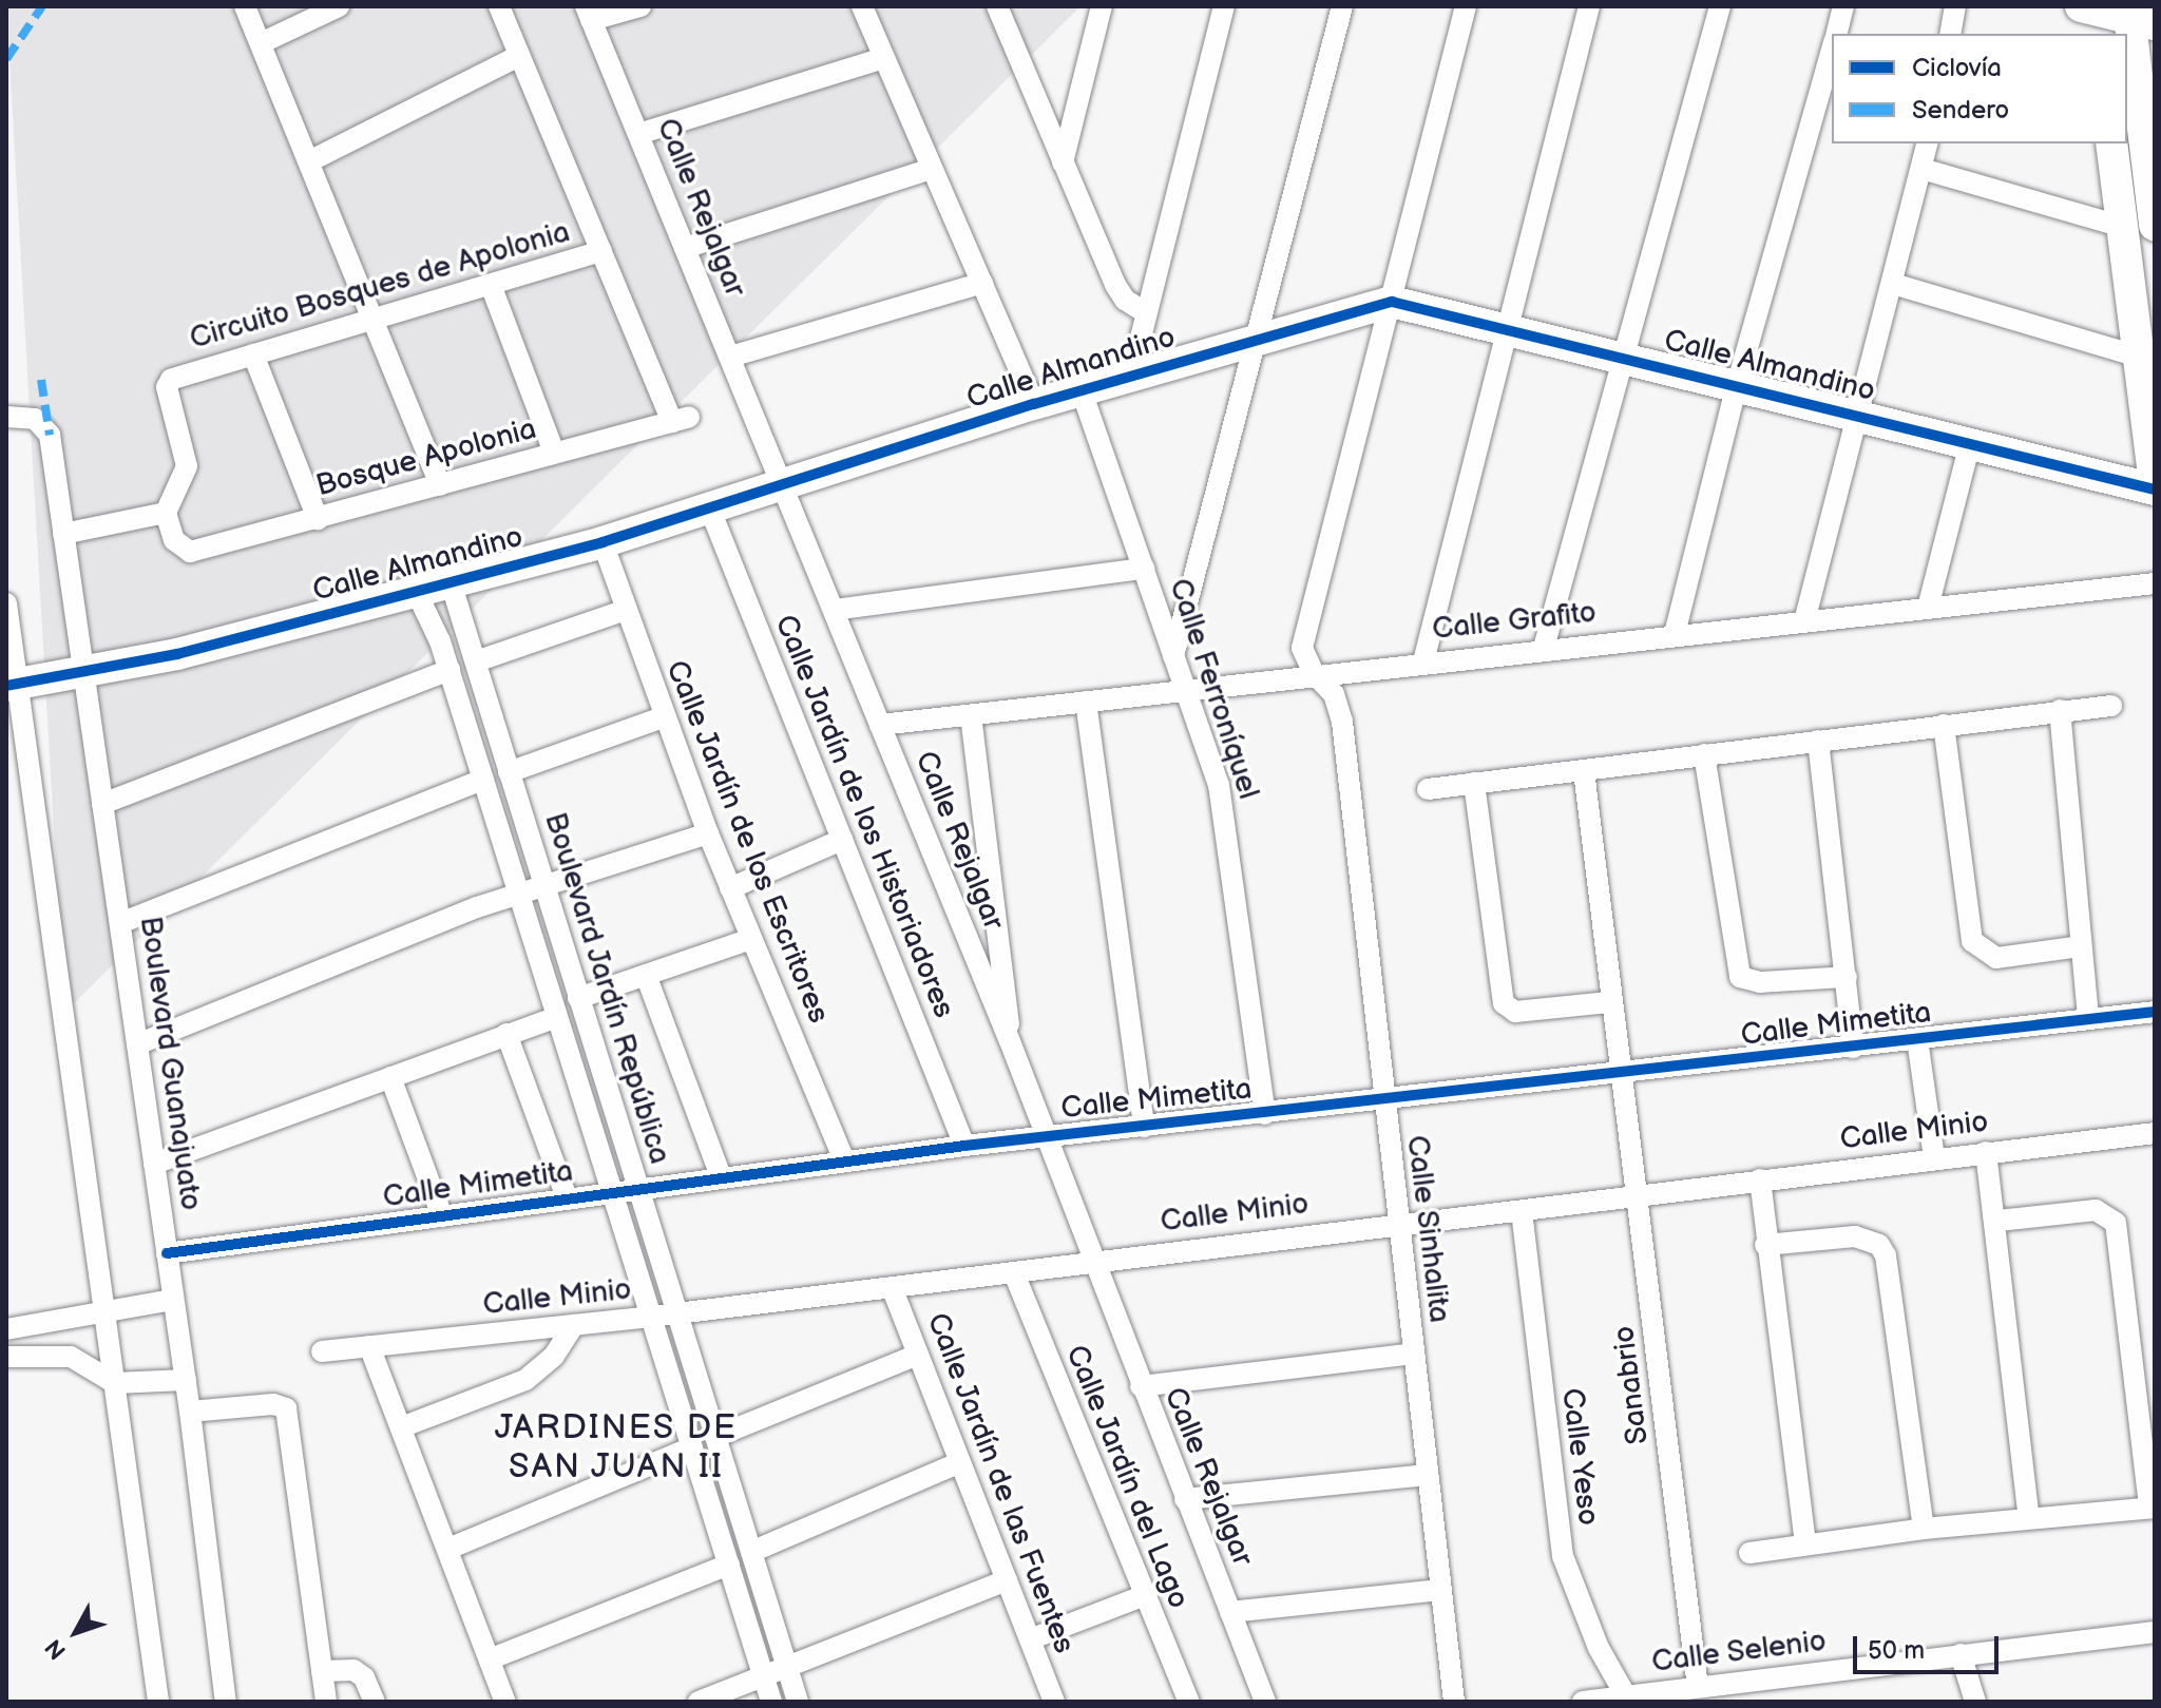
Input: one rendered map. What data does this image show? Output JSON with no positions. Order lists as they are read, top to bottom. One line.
{"streets":{"street":["Calle Rejalgar","Circuito Bosques de Apolonia","Calle Almandino","Bosque Apolonia","Calle Grafito","Calle Ferroníquel","Calle Jardín de los Historiadores","Calle Jardín de los Escritores","Boulevard Jardín República","Calle Mimetita","Boulevard Guanajuato","Calle Minio","Calle Sinhalita","Sanabrio","Calle Yeso","Calle Jardín del Lago","Calle Jardín de las Fuentes","Calle Selenio"]},"crossings":[["Calle Rejalgar","Calle Almandino"],["Calle Rejalgar","Calle Grafito"],["Calle Rejalgar","Calle Mimetita"],["Calle Rejalgar","Calle Minio"],["Circuito Bosques de Apolonia","Bosque Apolonia"],["Calle Almandino","Calle Ferroníquel"],["Calle Almandino","Calle Jardín de los Historiadores"],["Calle Almandino","Calle Jardín de los Escritores"],["Calle Almandino","Boulevard Jardín República"],["Calle Almandino","Boulevard Guanajuato"],["Calle Grafito","Calle Ferroníquel"],["Calle Grafito","Calle Sinhalita"],["Calle Ferroníquel","Calle Mimetita"],["Calle Jardín de los Historiadores","Calle Mimetita"],["Calle Jardín de los Escritores","Calle Mimetita"],["Boulevard Jardín República","Calle Mimetita"],["Boulevard Jardín República","Calle Minio"],["Calle Mimetita","Boulevard Guanajuato"],["Calle Mimetita","Calle Sinhalita"],["Calle Mimetita","Sanabrio"],["Calle Minio","Calle Sinhalita"],["Calle Minio","Sanabrio"],["Calle Minio","Calle Yeso"],["Calle Minio","Calle Jardín del Lago"],["Calle Minio","Calle Jardín de las Fuentes"],["Sanabrio","Calle Selenio"],["Calle Yeso","Calle Selenio"]],"districts":["JARDINES DE SAN JUAN II"],"legend":["Ciclovía","Sendero"],"scale_bar":"50 m","north":"bottom left"}
